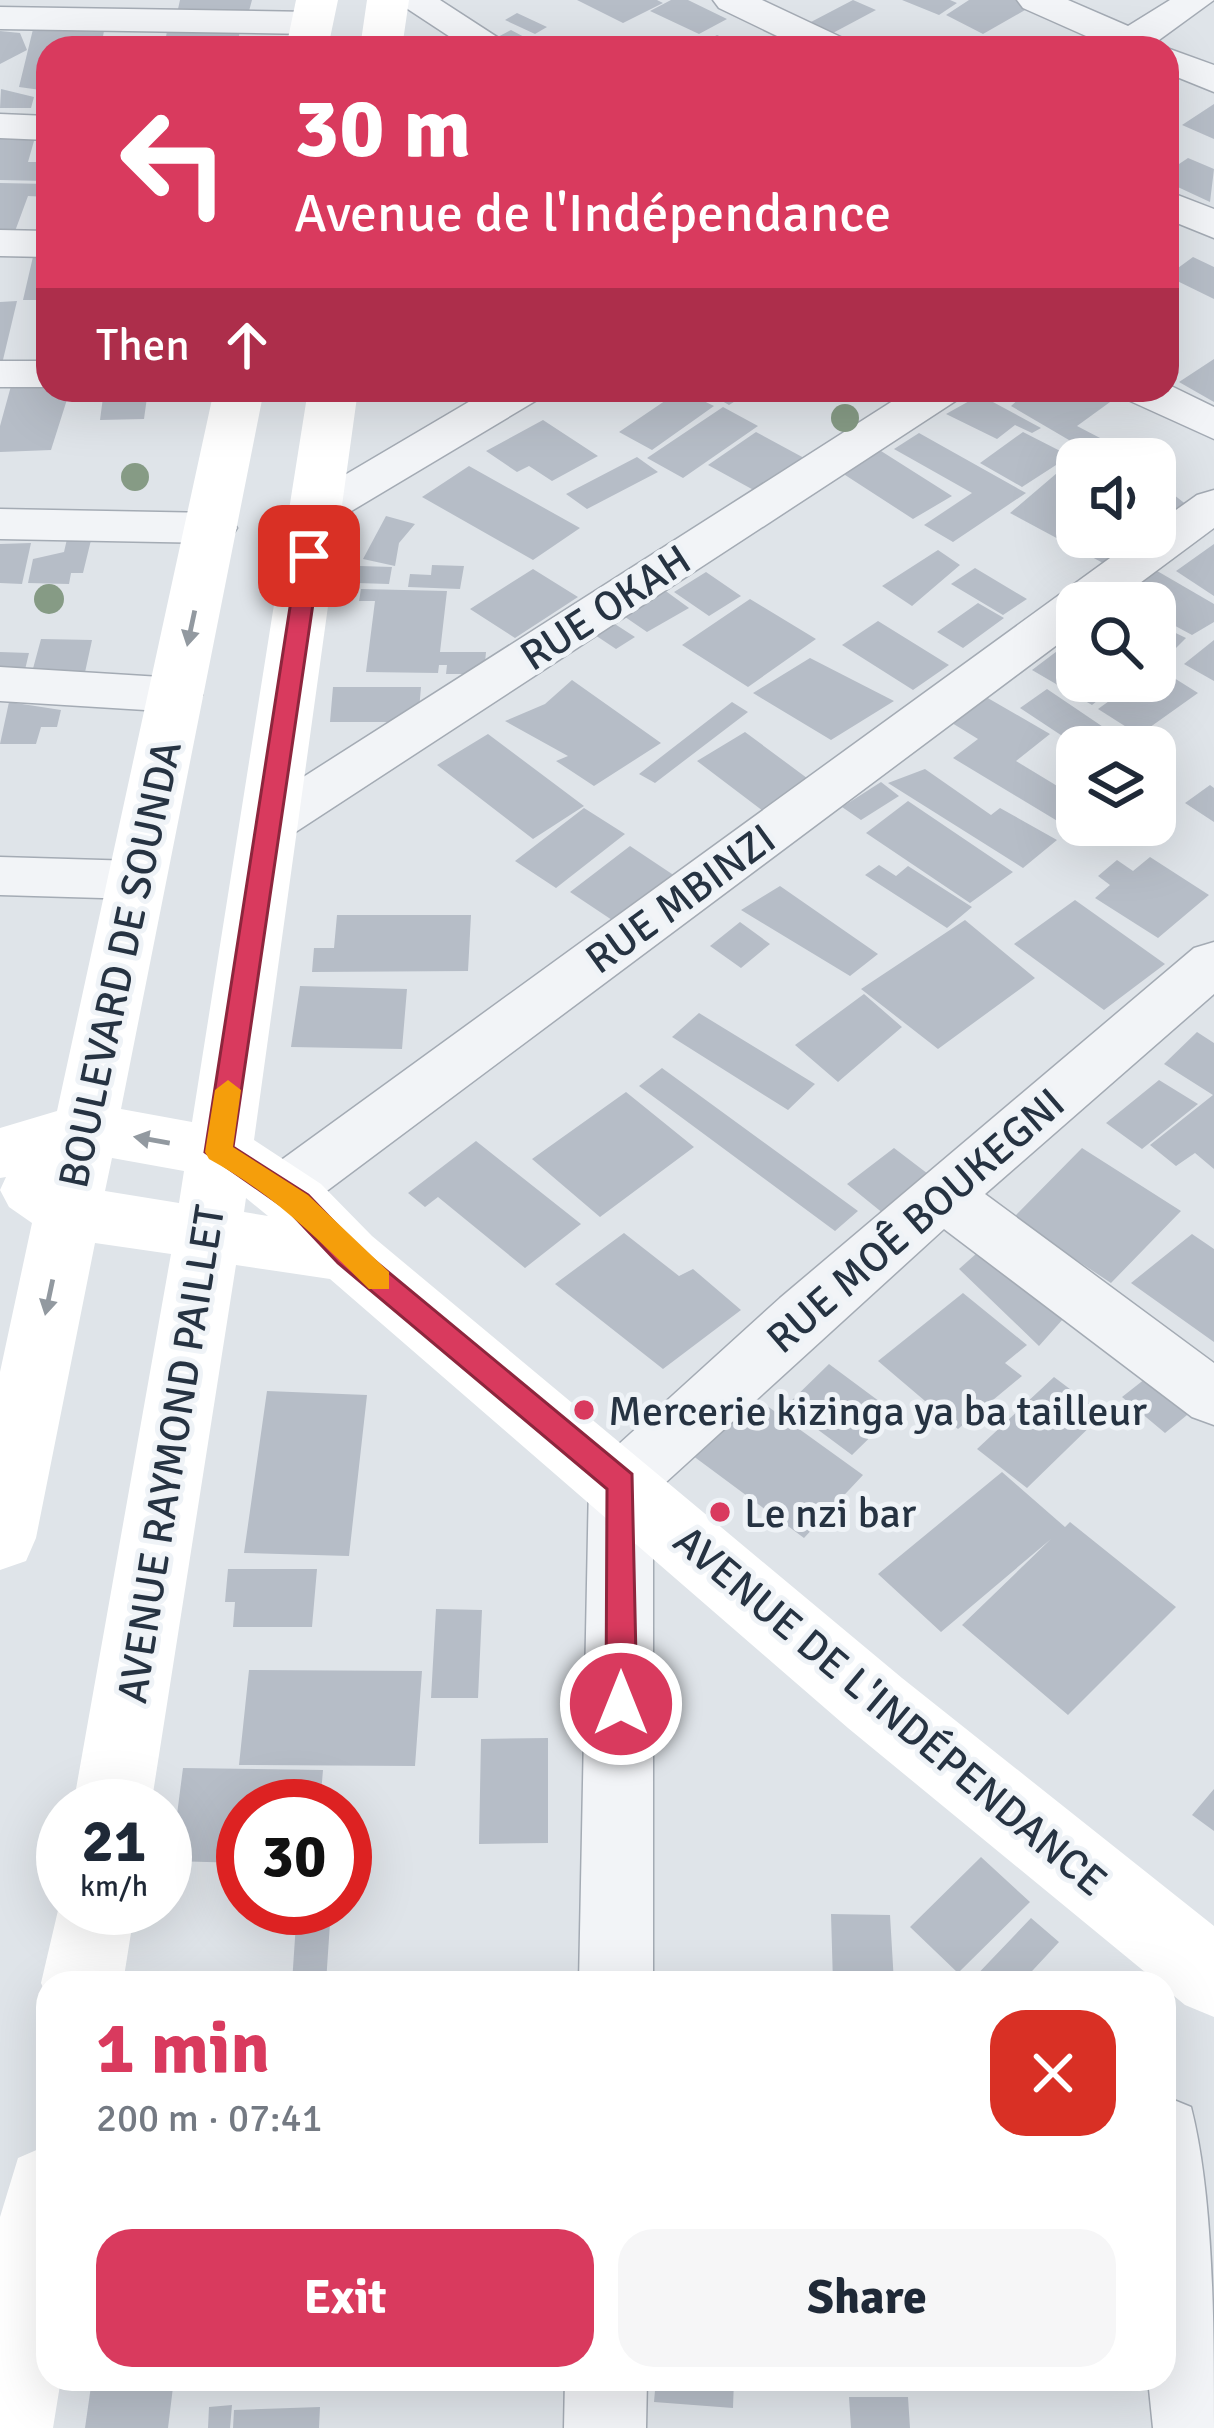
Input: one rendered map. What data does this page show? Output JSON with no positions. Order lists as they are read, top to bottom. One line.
{"streets":{"main road":["BOULEVARD DE SOUNDA","AVENUE RAYMOND PAILLET","AVENUE DE L'INDÉPENDANCE"],"street":["RUE OKAH","RUE MBINZI","RUE MOÊ BOUKEGNI"]},"crossings":[["RUE OKAH","AVENUE RAYMOND PAILLET"],["RUE MOÊ BOUKEGNI","AVENUE DE L'INDÉPENDANCE"]],"one_way":["BOULEVARD DE SOUNDA"],"places":["Mercerie kizinga ya ba tailleur","Le nzi bar"],"page":{"turn":["30 m","Avenue de l'Indépendance"],"then":"Then","speed":"21 km/h","limit":"30","heading":["1 min","200 m · 07:41"],"buttons":["Exit","Share"]}}
